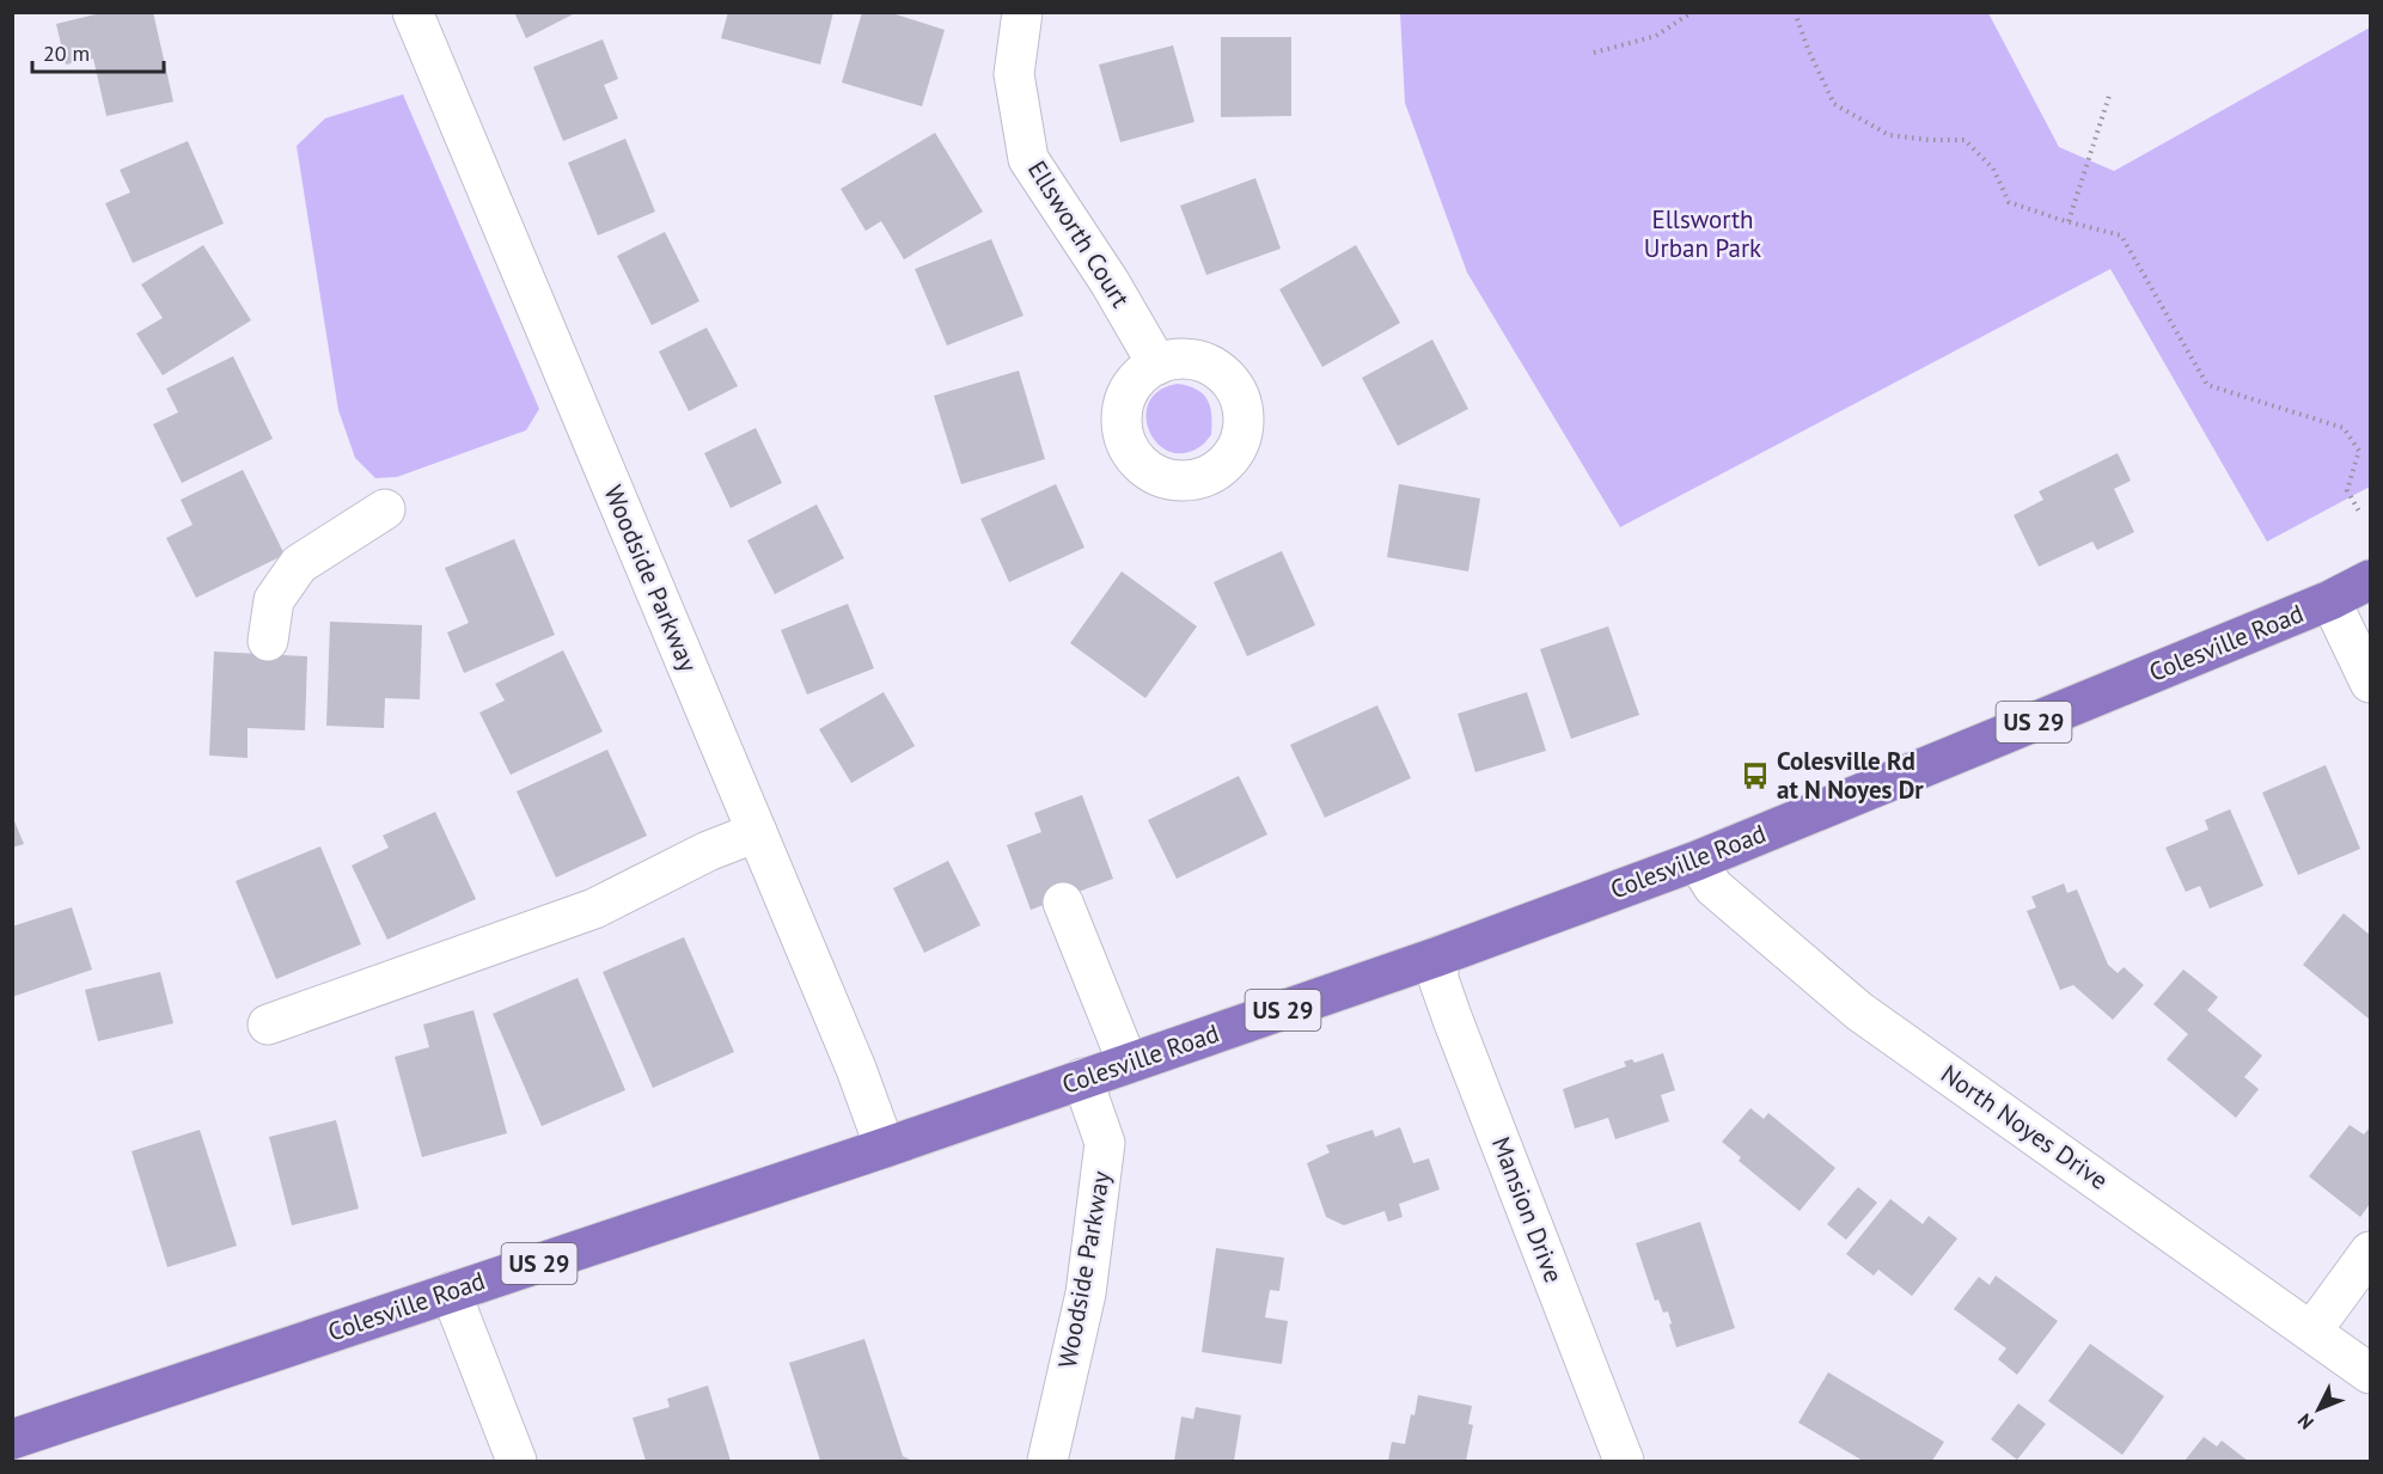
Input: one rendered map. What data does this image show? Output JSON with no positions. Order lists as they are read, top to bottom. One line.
{"streets":{"highway":["Colesville Road","US 29"],"street":["Ellsworth Court","Woodside Parkway","North Noyes Drive","Mansion Drive"]},"crossings":[["Woodside Parkway","Colesville Road"],["Colesville Road","North Noyes Drive"],["Colesville Road","Mansion Drive"]],"parks":["Ellsworth Urban Park"],"places":{"bus stop":["Colesville Rd at N Noyes Dr"]},"scale_bar":"20 m","north":"bottom left"}
